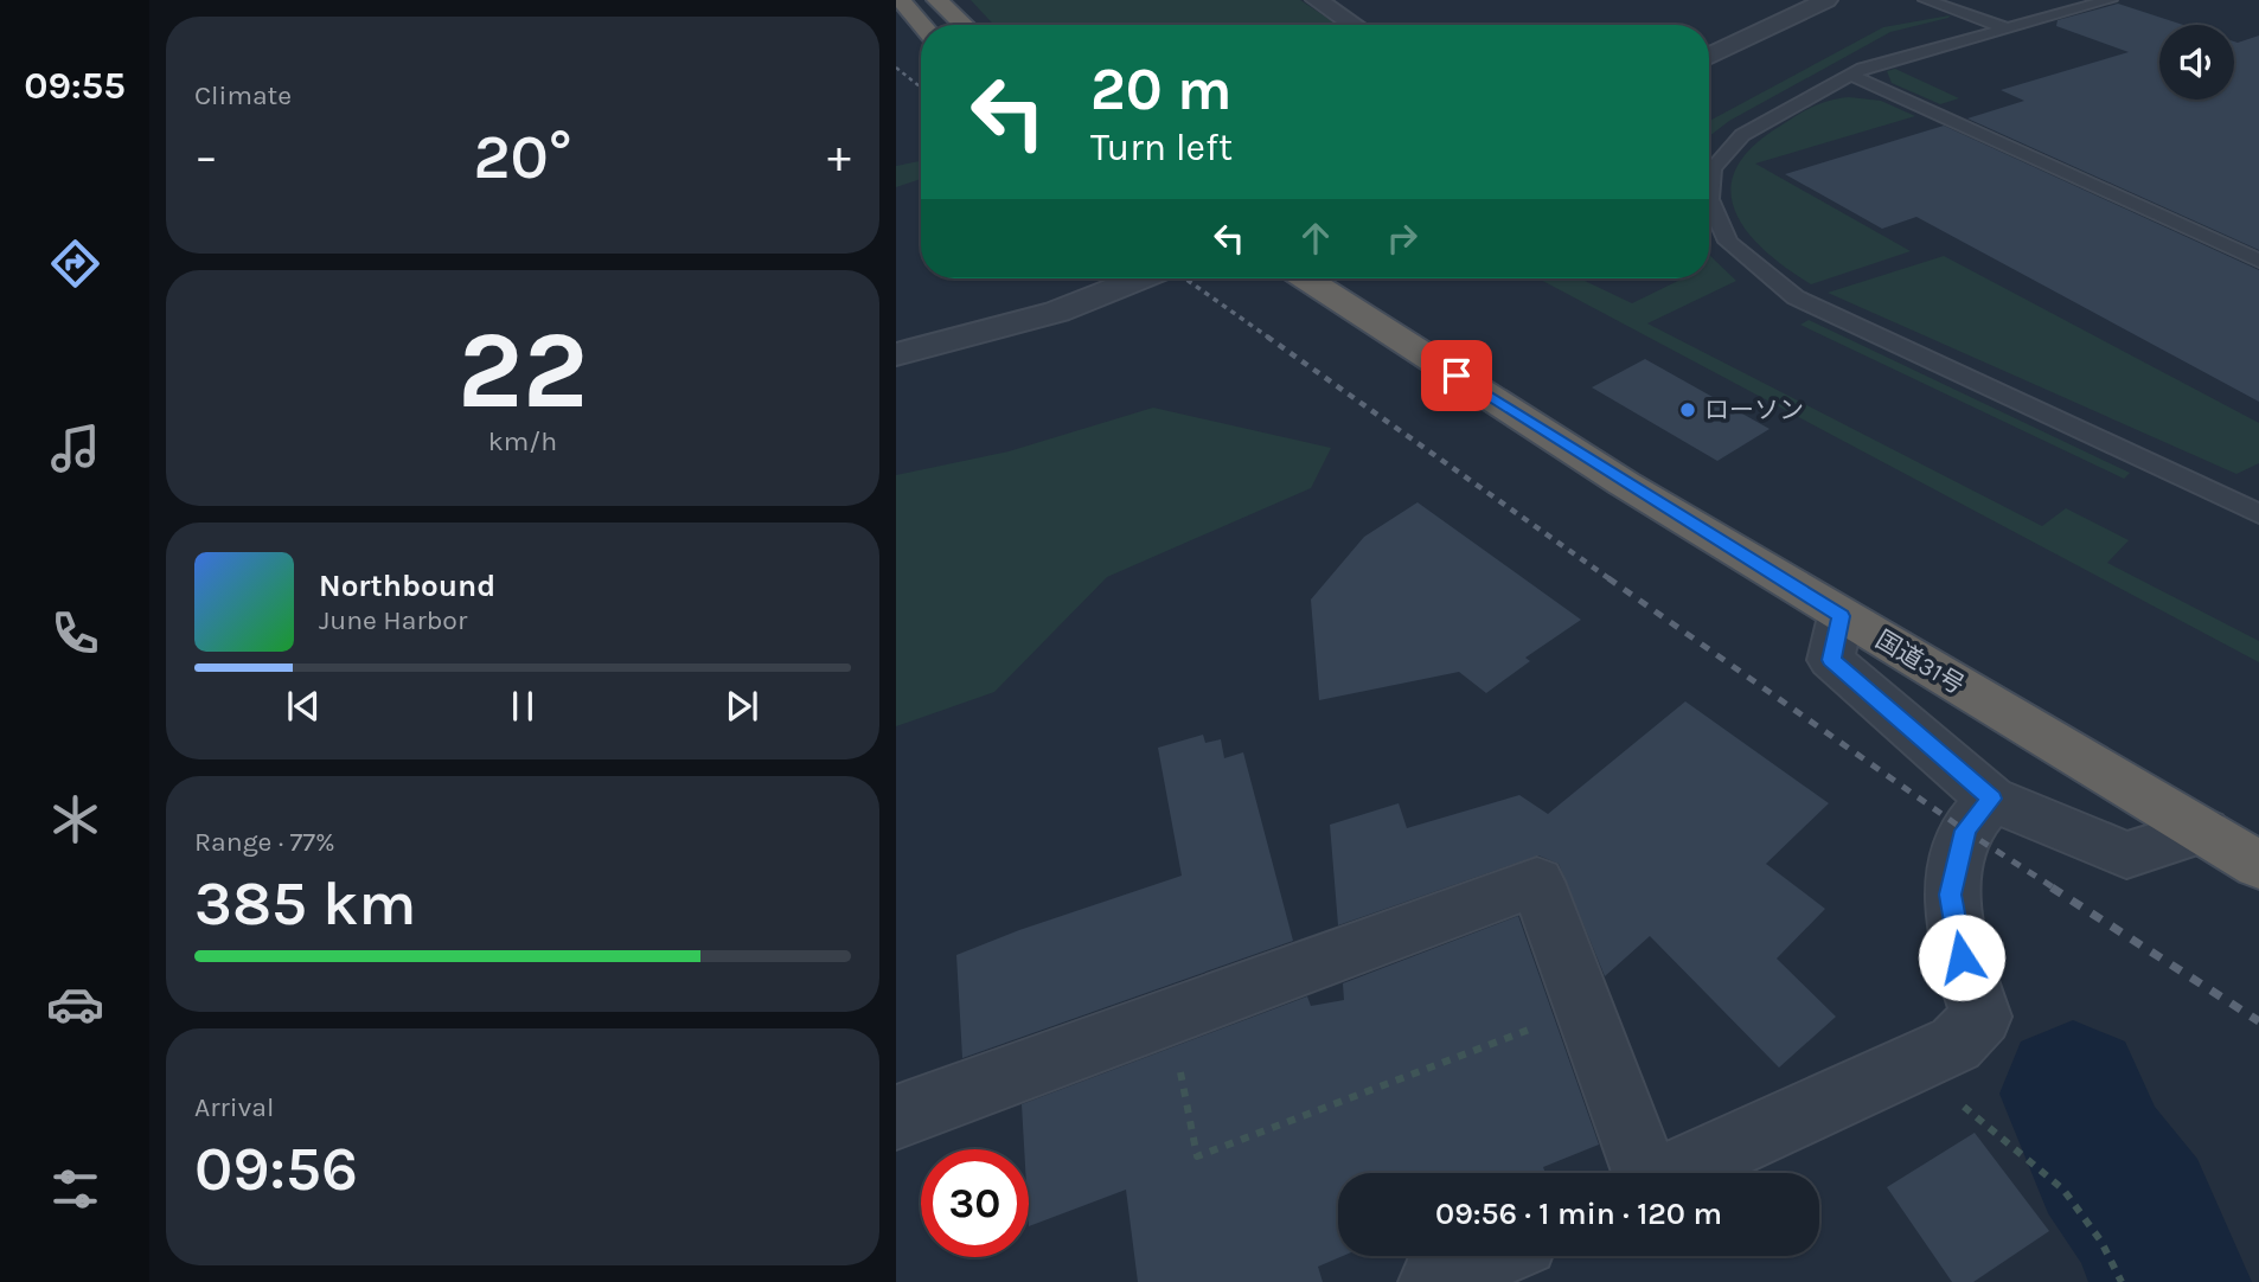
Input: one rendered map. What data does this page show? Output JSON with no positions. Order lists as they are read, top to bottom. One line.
{"streets":{"highway":["国道31号"]},"places":["ローソン"],"page":{"tabs":"09:55","tile":["Climate",["22","km/h"],["Range · 77%","385 km"],["Arrival","09:56"]],"turn":["20 m","Turn left"],"heat":["−","20°","+"],"song":["Northbound","June Harbor"],"limit":"30","trip":"09:56 · 1 min · 120 m"}}
